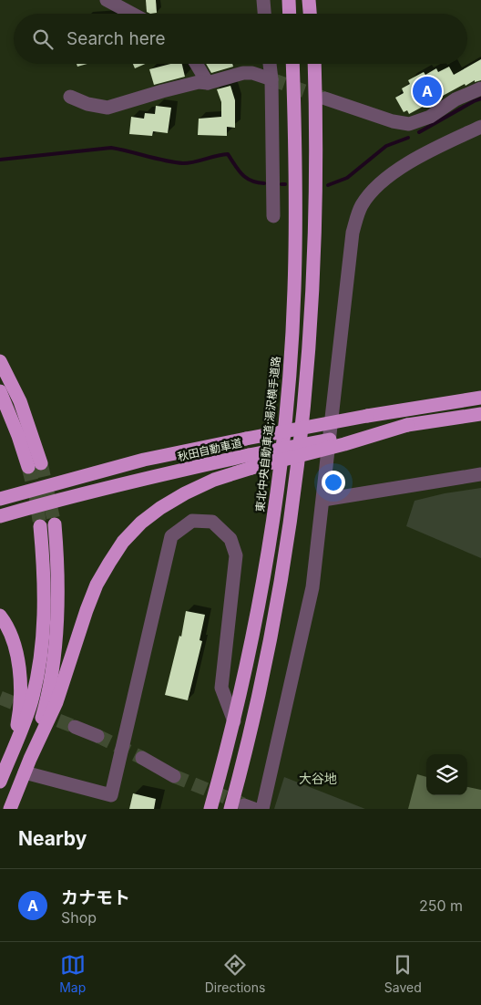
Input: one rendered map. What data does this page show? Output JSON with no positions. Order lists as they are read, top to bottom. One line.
{"streets":{"highway":["東北中央自動車道;湯沢横手道路","秋田自動車道"]},"districts":["大谷地"],"page":{"search":"Search here","pins":"A","heading":"Nearby","list":[{"mark":"A","name":"カナモト","note":"Shop","value":"250 m"}],"nav":["Map","Directions","Saved"]}}
